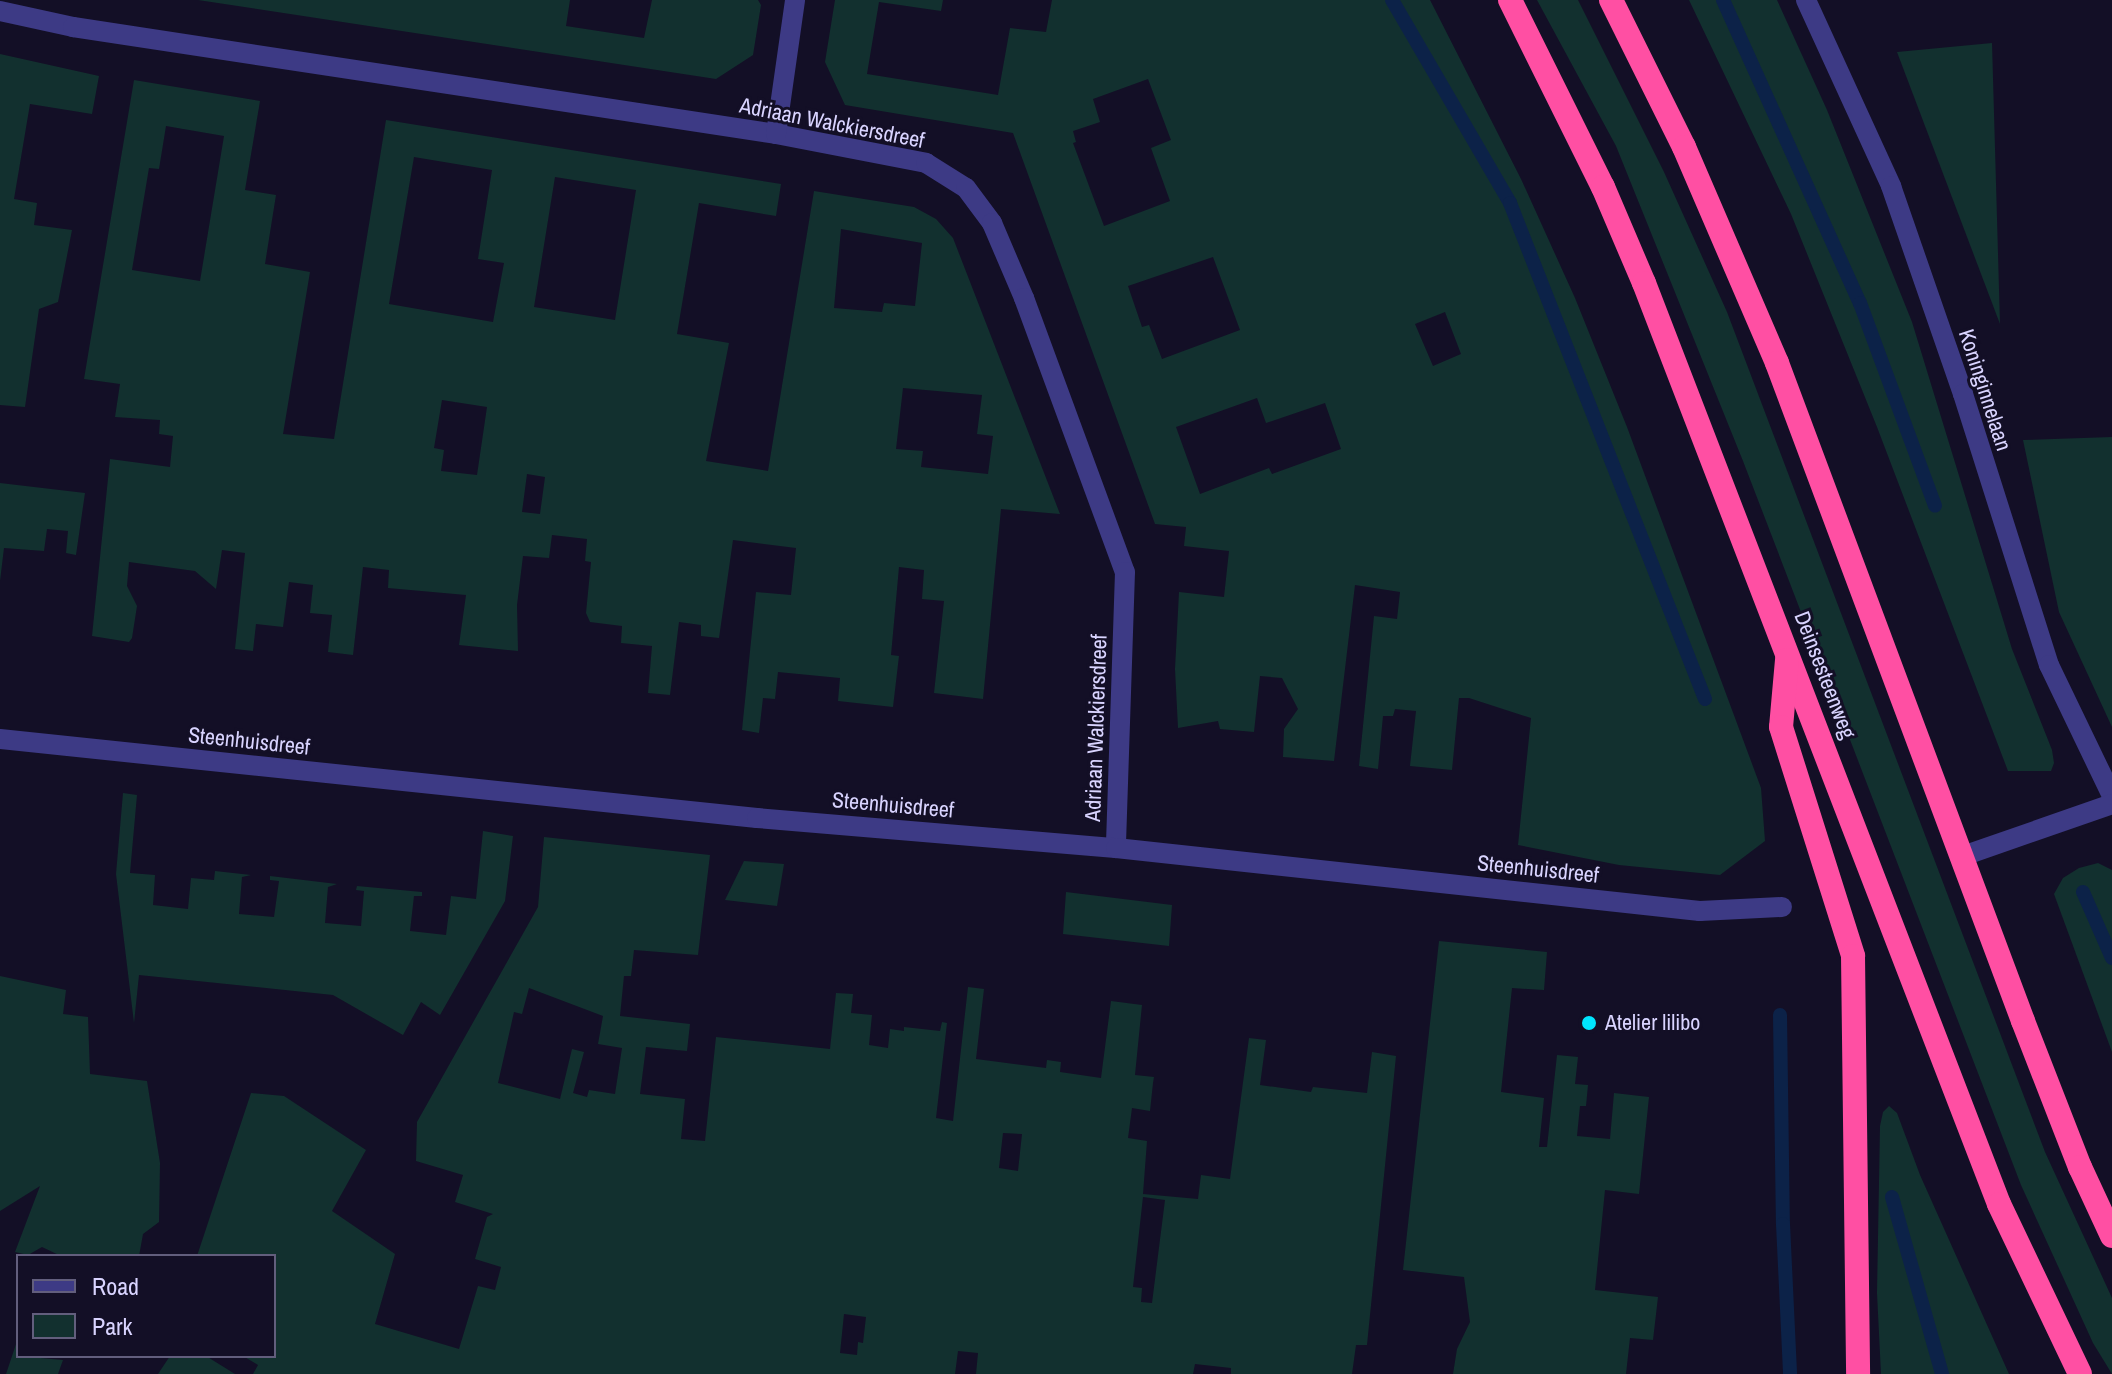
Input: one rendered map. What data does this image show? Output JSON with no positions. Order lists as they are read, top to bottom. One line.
{"streets":{"highway":["Deinsesteenweg"],"street":["Adriaan Walckiersdreef","Koninginnelaan","Steenhuisdreef"]},"crossings":[["Adriaan Walckiersdreef","Steenhuisdreef"]],"places":["Atelier lilibo"],"legend":["Road","Park"]}
